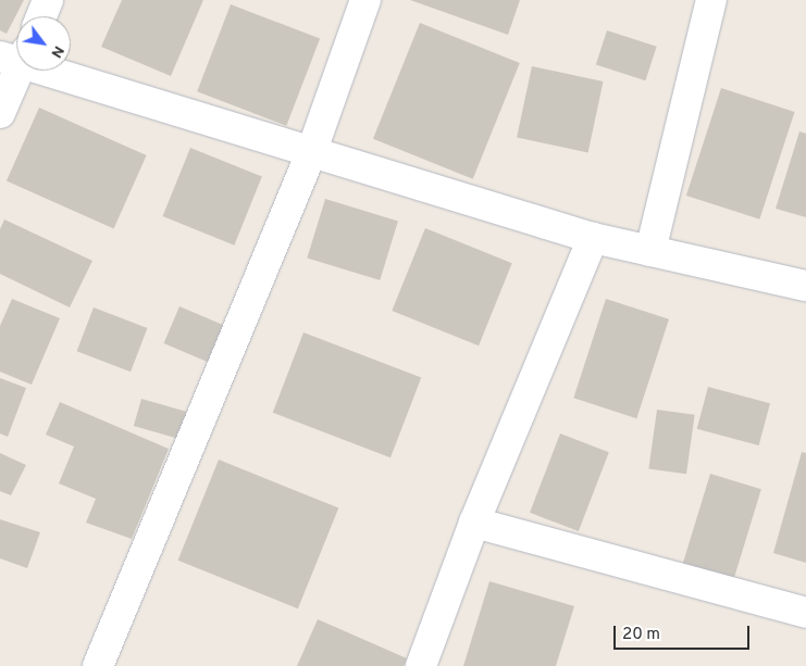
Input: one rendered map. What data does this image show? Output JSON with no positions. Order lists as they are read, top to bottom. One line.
{"scale_bar":"20 m","north":"bottom right"}
